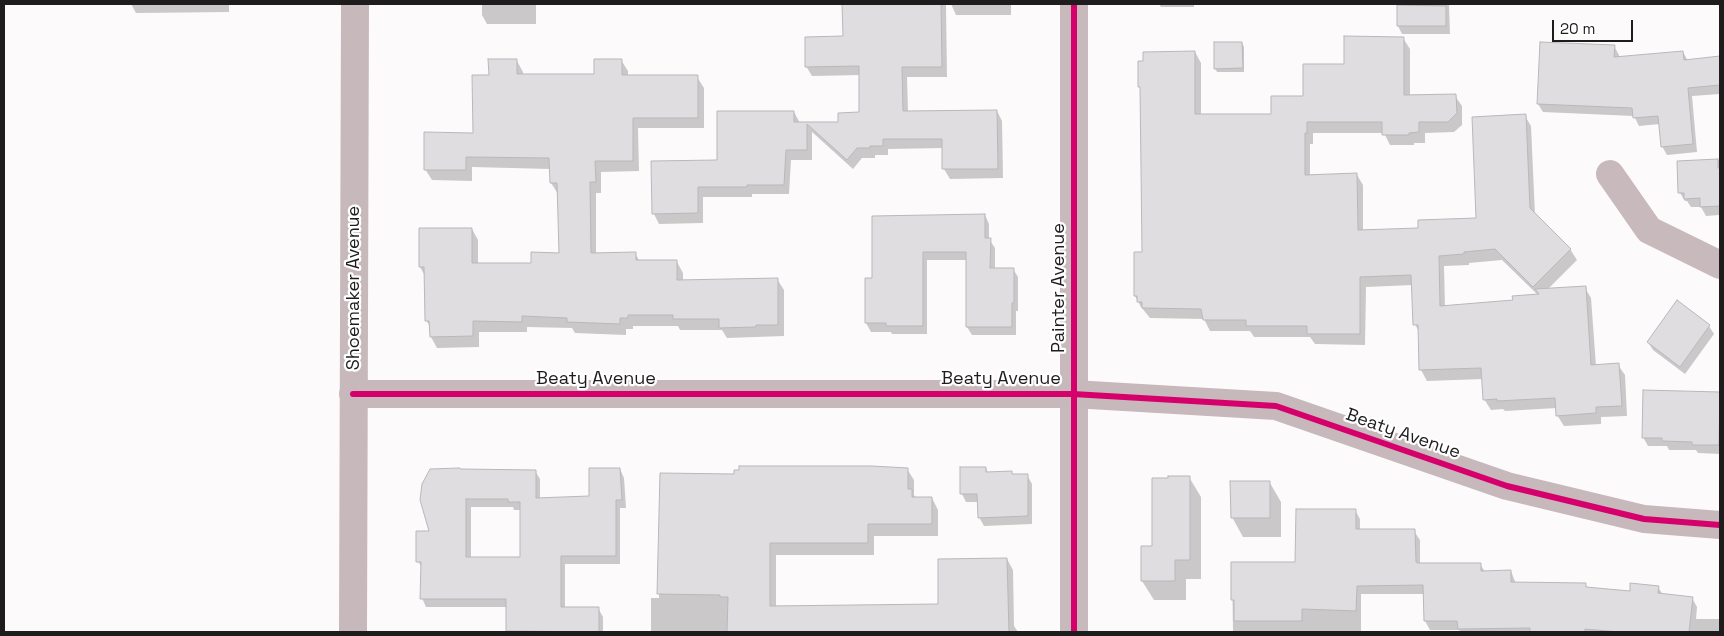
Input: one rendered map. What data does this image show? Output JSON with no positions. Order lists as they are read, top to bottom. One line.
{"streets":{"street":["Shoemaker Avenue","Painter Avenue","Beaty Avenue"]},"crossings":[["Shoemaker Avenue","Beaty Avenue"],["Painter Avenue","Beaty Avenue"]],"scale_bar":"20 m"}
